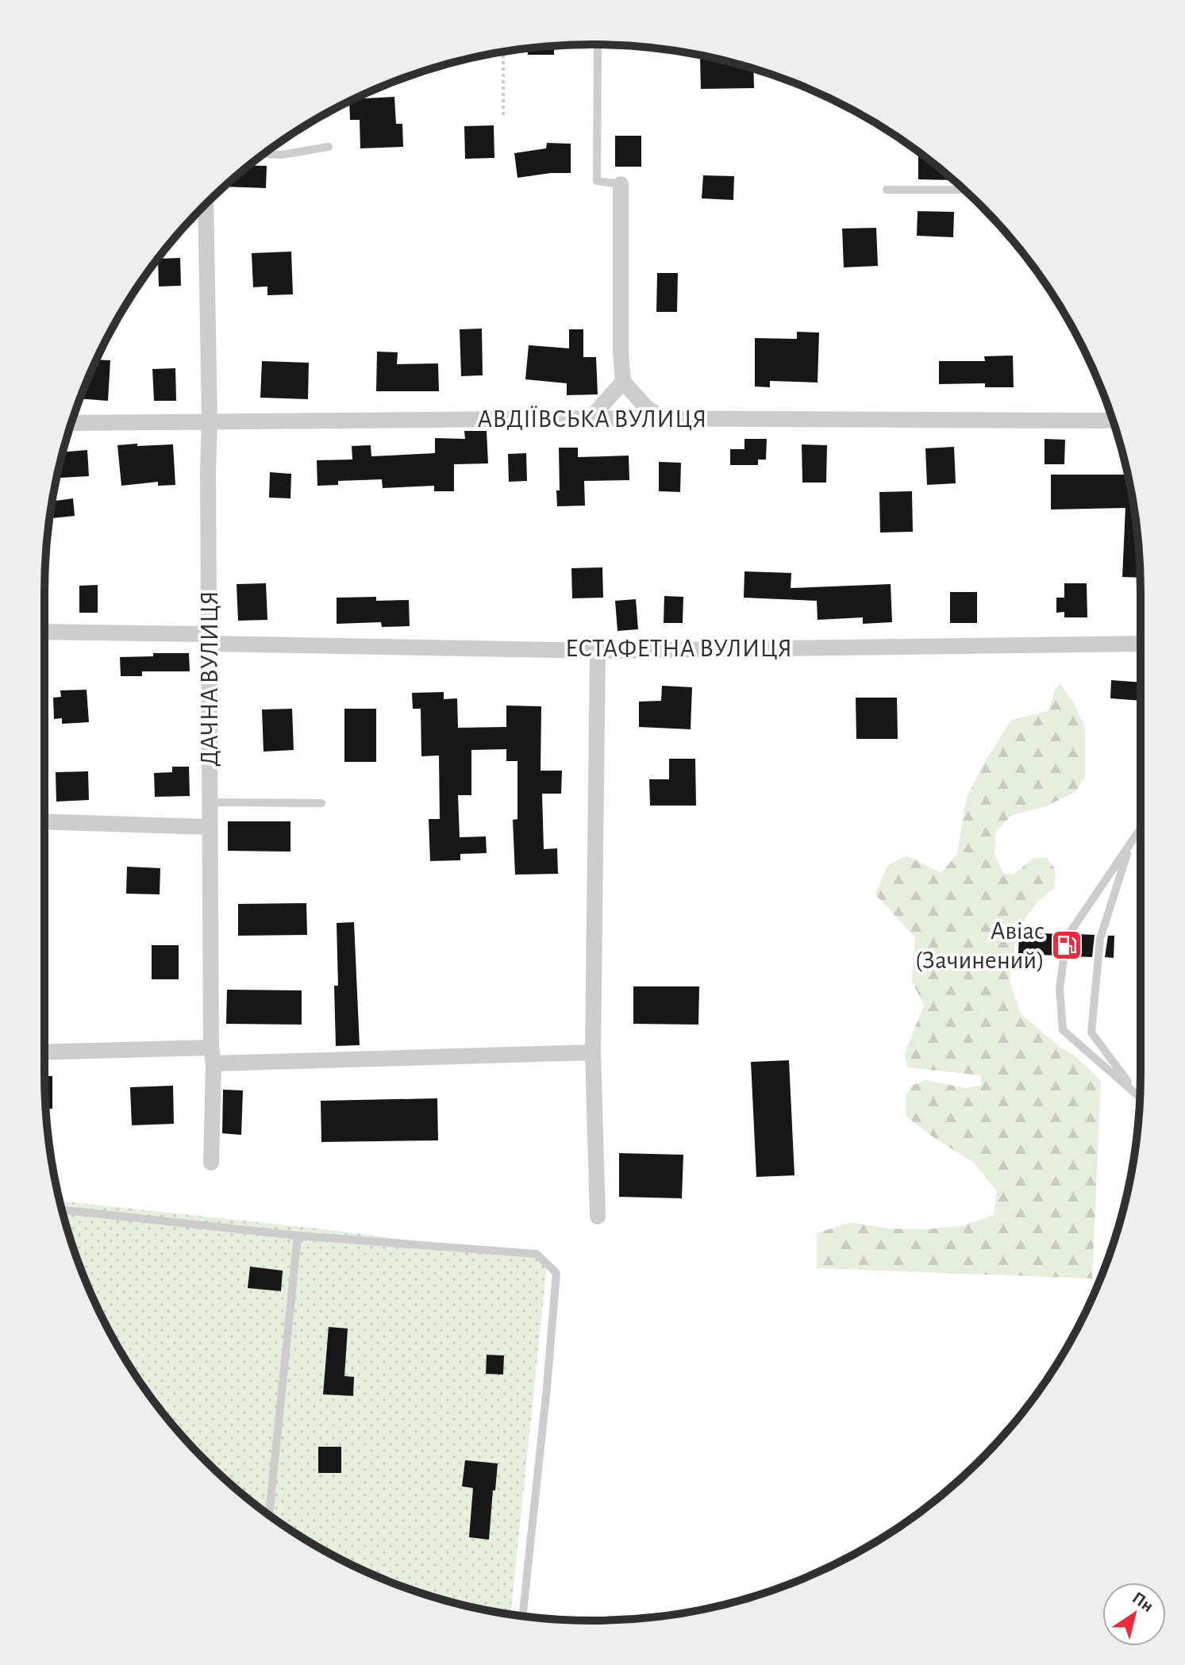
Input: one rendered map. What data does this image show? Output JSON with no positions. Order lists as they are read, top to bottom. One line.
{"streets":{"street":["АВДІЇВСЬКА ВУЛИЦЯ","ЕСТАФЕТНА ВУЛИЦЯ","ДАЧНА ВУЛИЦЯ"]},"crossings":[["АВДІЇВСЬКА ВУЛИЦЯ","ДАЧНА ВУЛИЦЯ"],["ЕСТАФЕТНА ВУЛИЦЯ","ДАЧНА ВУЛИЦЯ"]],"places":{"fuel station":["Авіас (Зачинений)"]},"north":"top right"}
